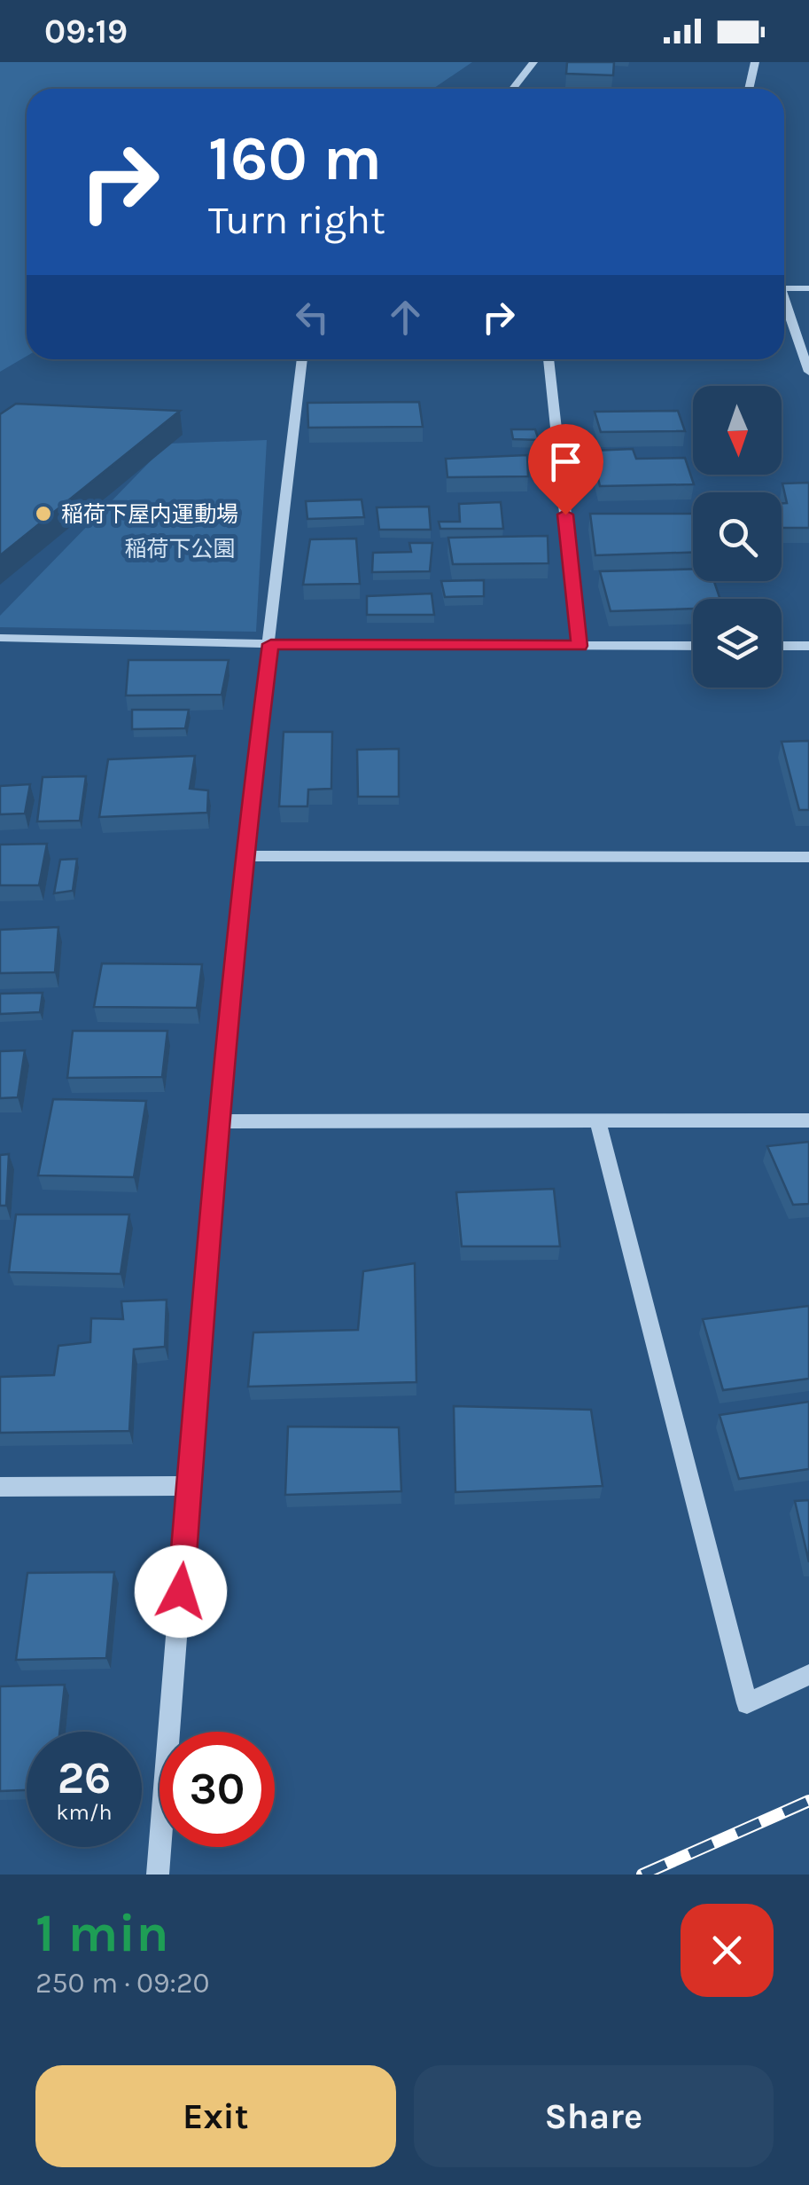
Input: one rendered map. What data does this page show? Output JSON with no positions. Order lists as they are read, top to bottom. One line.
{"parks":["稲荷下公園"],"places":["稲荷下屋内運動場"],"north":"bottom","page":{"status":"09:19","turn":["160 m","Turn right"],"speed":"26 km/h","limit":"30","heading":["1 min","250 m · 09:20"],"buttons":["Exit","Share"]}}
